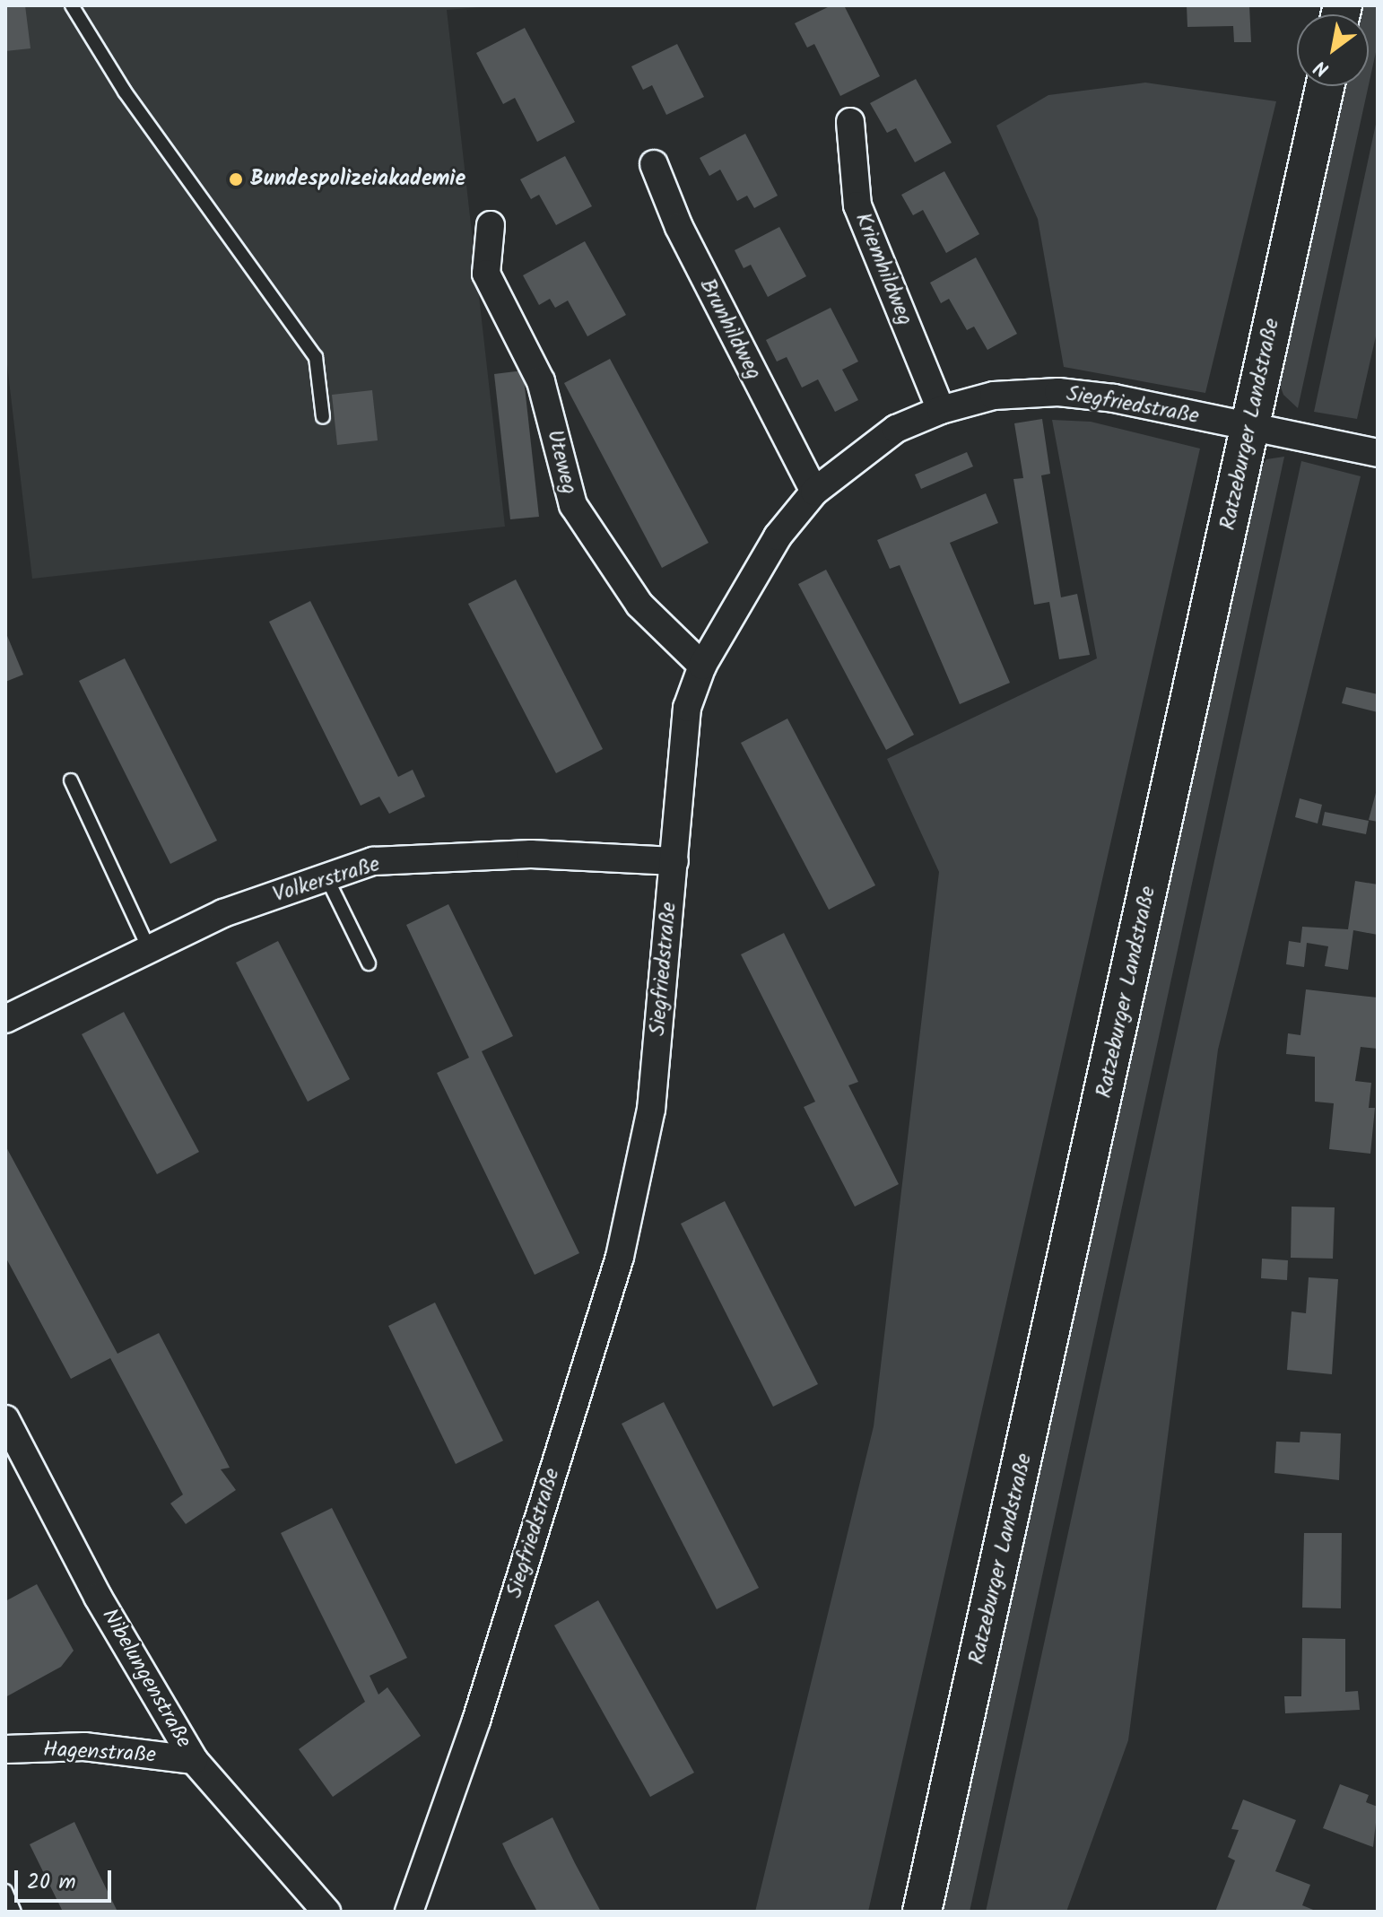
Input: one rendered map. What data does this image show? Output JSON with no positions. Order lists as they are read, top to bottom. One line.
{"streets":{"main road":["Ratzeburger Landstraße"],"street":["Kriemhildweg","Brunhildweg","Siegfriedstraße","Uteweg","Volkerstraße","Nibelungenstraße","Hagenstraße"]},"crossings":[["Kriemhildweg","Siegfriedstraße"],["Brunhildweg","Siegfriedstraße"],["Siegfriedstraße","Ratzeburger Landstraße"],["Siegfriedstraße","Uteweg"],["Siegfriedstraße","Volkerstraße"],["Nibelungenstraße","Hagenstraße"]],"places":["Bundespolizeiakademie"],"scale_bar":"20 m","north":"bottom left"}
